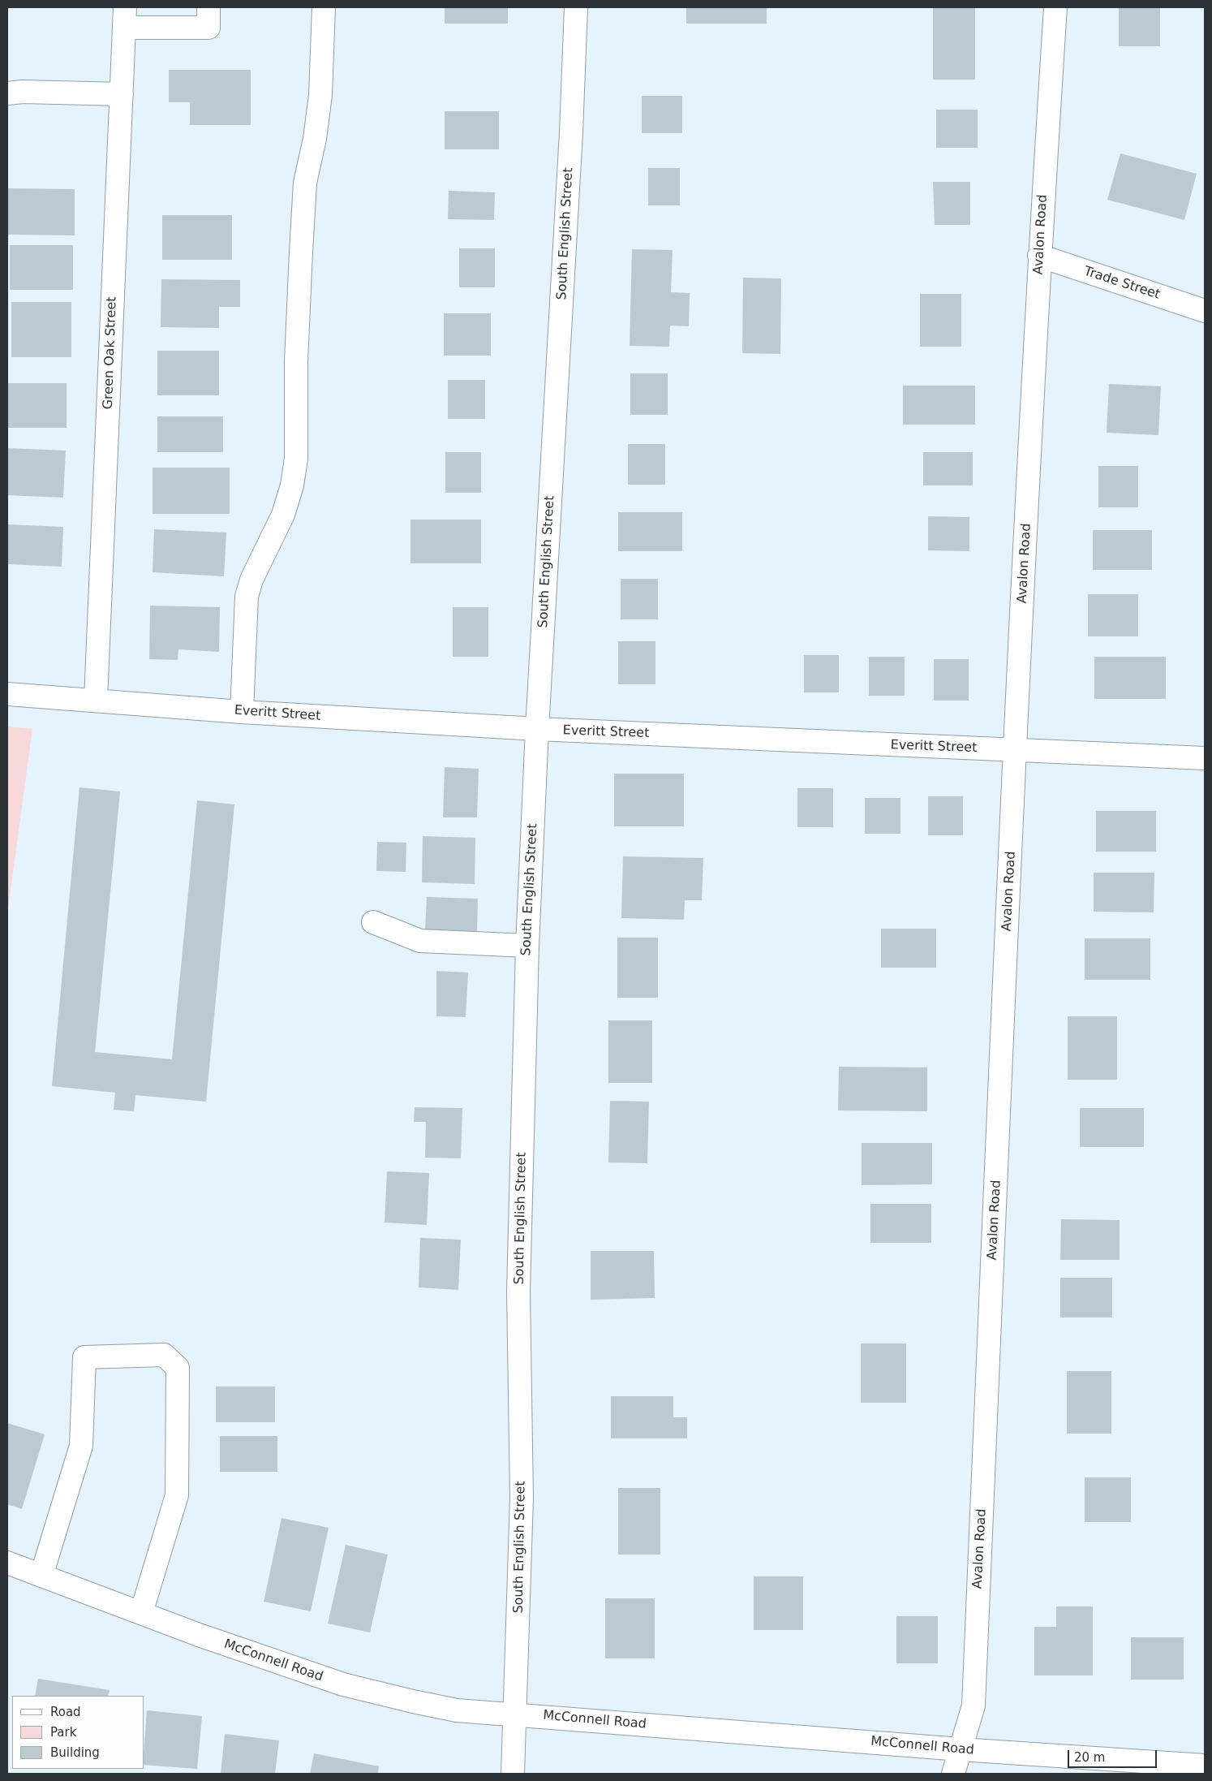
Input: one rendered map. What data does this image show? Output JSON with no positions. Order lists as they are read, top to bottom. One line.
{"streets":{"street":["South English Street","Avalon Road","Trade Street","Green Oak Street","Everitt Street","McConnell Road"]},"crossings":[["South English Street","Everitt Street"],["South English Street","McConnell Road"],["Avalon Road","Trade Street"],["Avalon Road","Everitt Street"],["Avalon Road","McConnell Road"],["Green Oak Street","Everitt Street"]],"legend":["Road","Park","Building"],"scale_bar":"20 m"}
